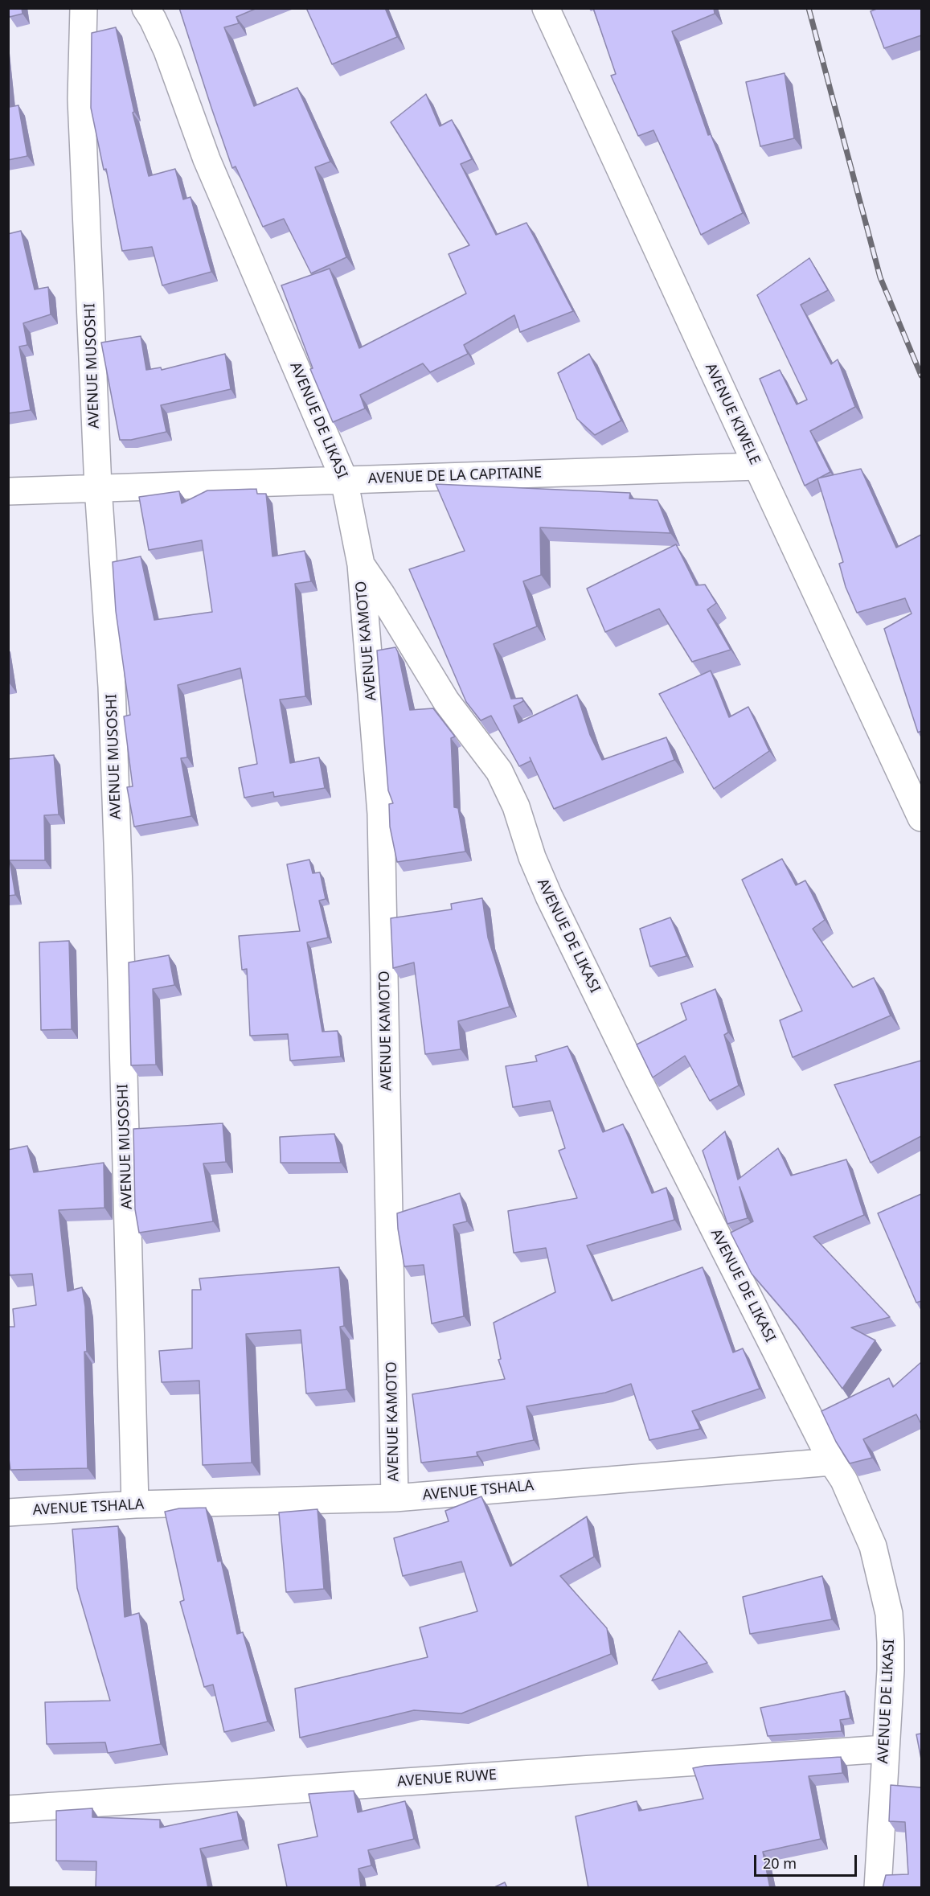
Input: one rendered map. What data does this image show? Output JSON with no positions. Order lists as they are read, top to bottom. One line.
{"streets":{"street":["AVENUE MUSOSHI","AVENUE KIWELE","AVENUE DE LIKASI","AVENUE DE LA CAPITAINE","AVENUE KAMOTO","AVENUE TSHALA","AVENUE RUWE"]},"crossings":[["AVENUE MUSOSHI","AVENUE DE LA CAPITAINE"],["AVENUE MUSOSHI","AVENUE TSHALA"],["AVENUE KIWELE","AVENUE DE LA CAPITAINE"],["AVENUE DE LIKASI","AVENUE DE LA CAPITAINE"],["AVENUE DE LIKASI","AVENUE KAMOTO"],["AVENUE DE LIKASI","AVENUE TSHALA"],["AVENUE DE LIKASI","AVENUE RUWE"],["AVENUE KAMOTO","AVENUE TSHALA"]],"scale_bar":"20 m"}
